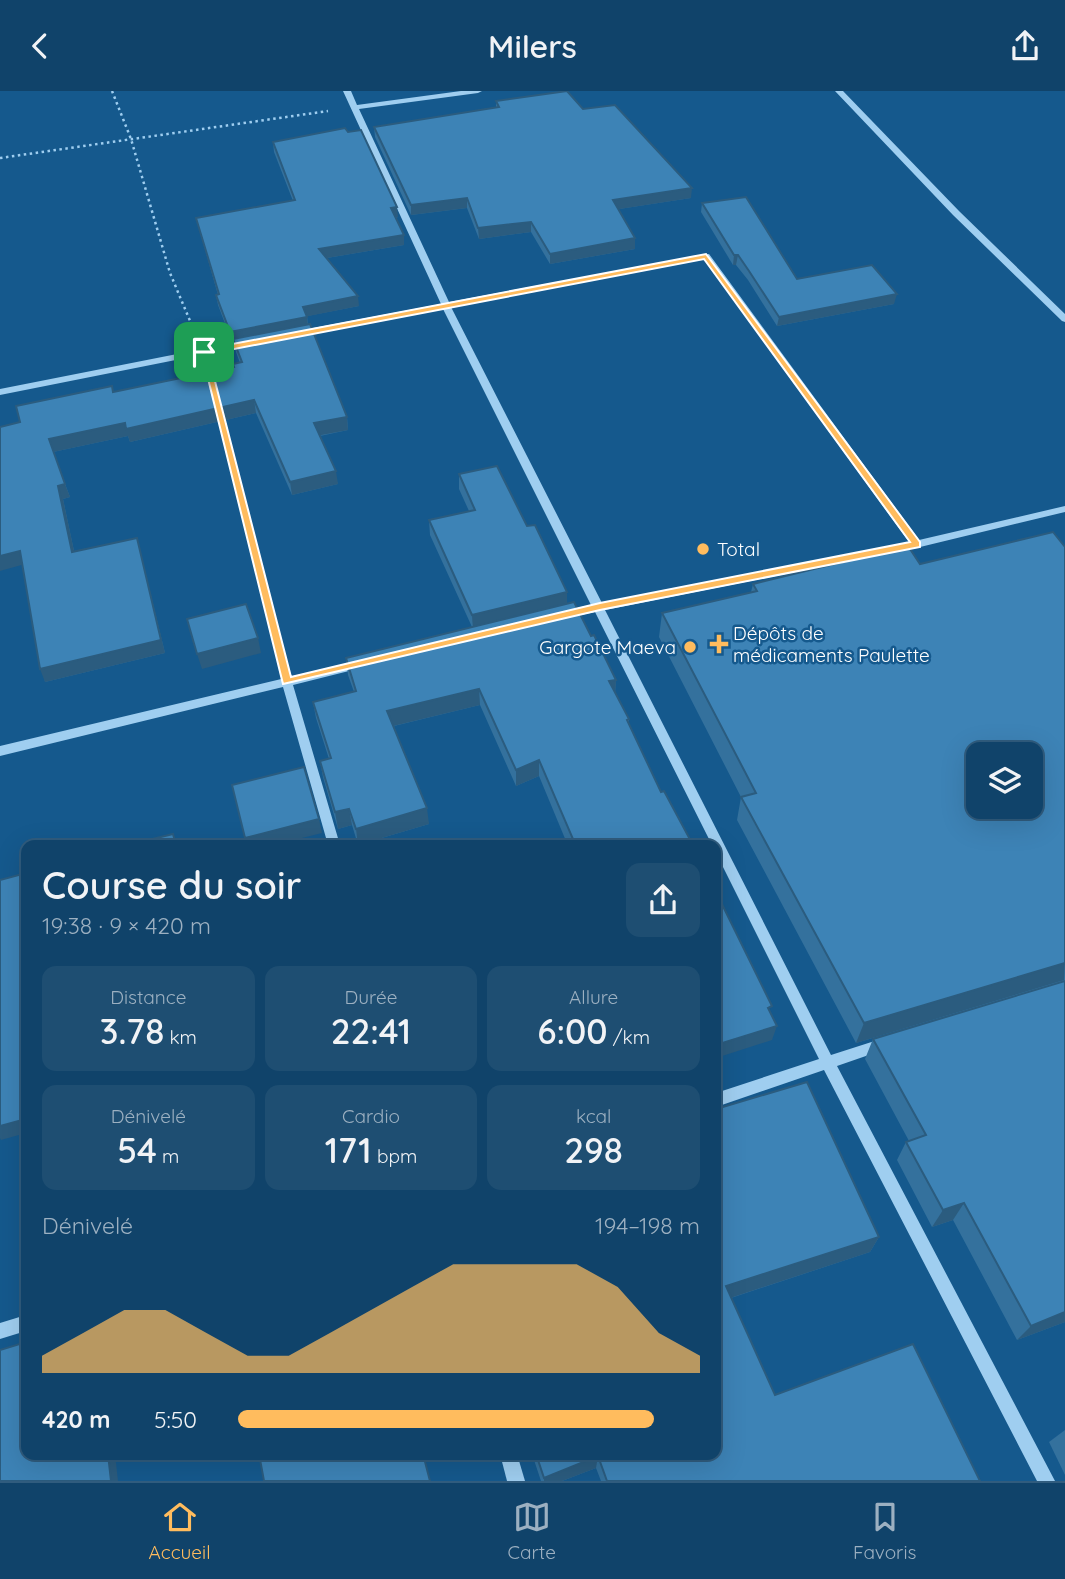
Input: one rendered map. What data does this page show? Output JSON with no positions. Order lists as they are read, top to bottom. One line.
{"places":{"other":["Total","Gargote Maeva"],"health":["Dépôts de médicaments Paulette"]},"page":{"header":"Milers","heading":["Course du soir","19:38 · 9 × 420 m"],"stats":[["Distance","3.78 km"],["Durée","22:41"],["Allure","6:00 /km"],["Dénivelé","54 m"],["Cardio","171 bpm"],["kcal","298"]],"chart":["Dénivelé","194–198 m"],"list":[{"name":"420 m","note":"5:50"}],"tabs":["Accueil","Carte","Favoris"]}}
